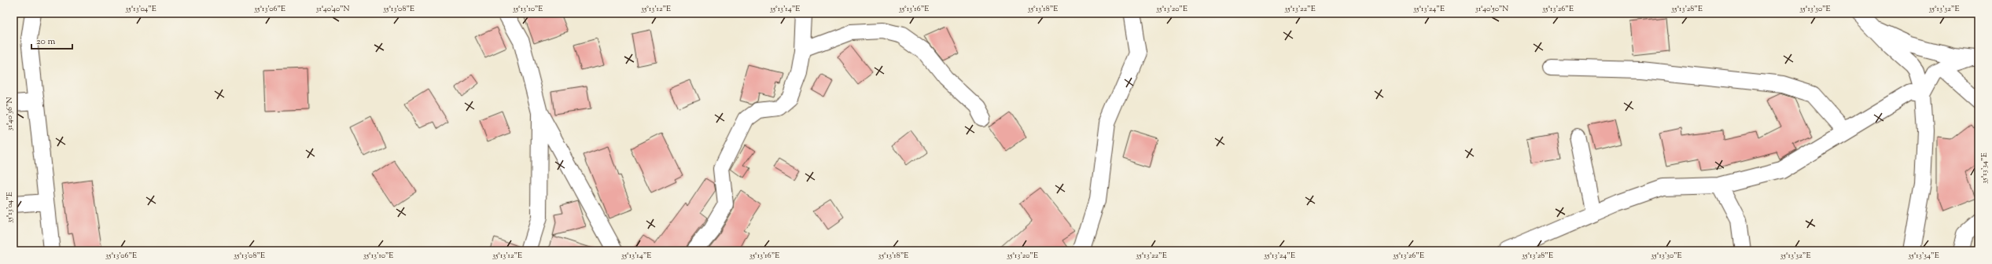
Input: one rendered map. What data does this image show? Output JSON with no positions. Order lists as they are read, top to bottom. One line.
{"scale_bar":"20 m","coordinates":["35°13'04\"E","35°13'06\"E","31°40'40\"N","35°13'08\"E","35°13'10\"E","35°13'12\"E","35°13'14\"E","35°13'16\"E","35°13'18\"E","35°13'20\"E","35°13'22\"E","35°13'24\"E","31°40'50\"N","35°13'26\"E","35°13'28\"E","35°13'30\"E","35°13'32\"E","31°40'36\"N","35°13'34\"E"]}
